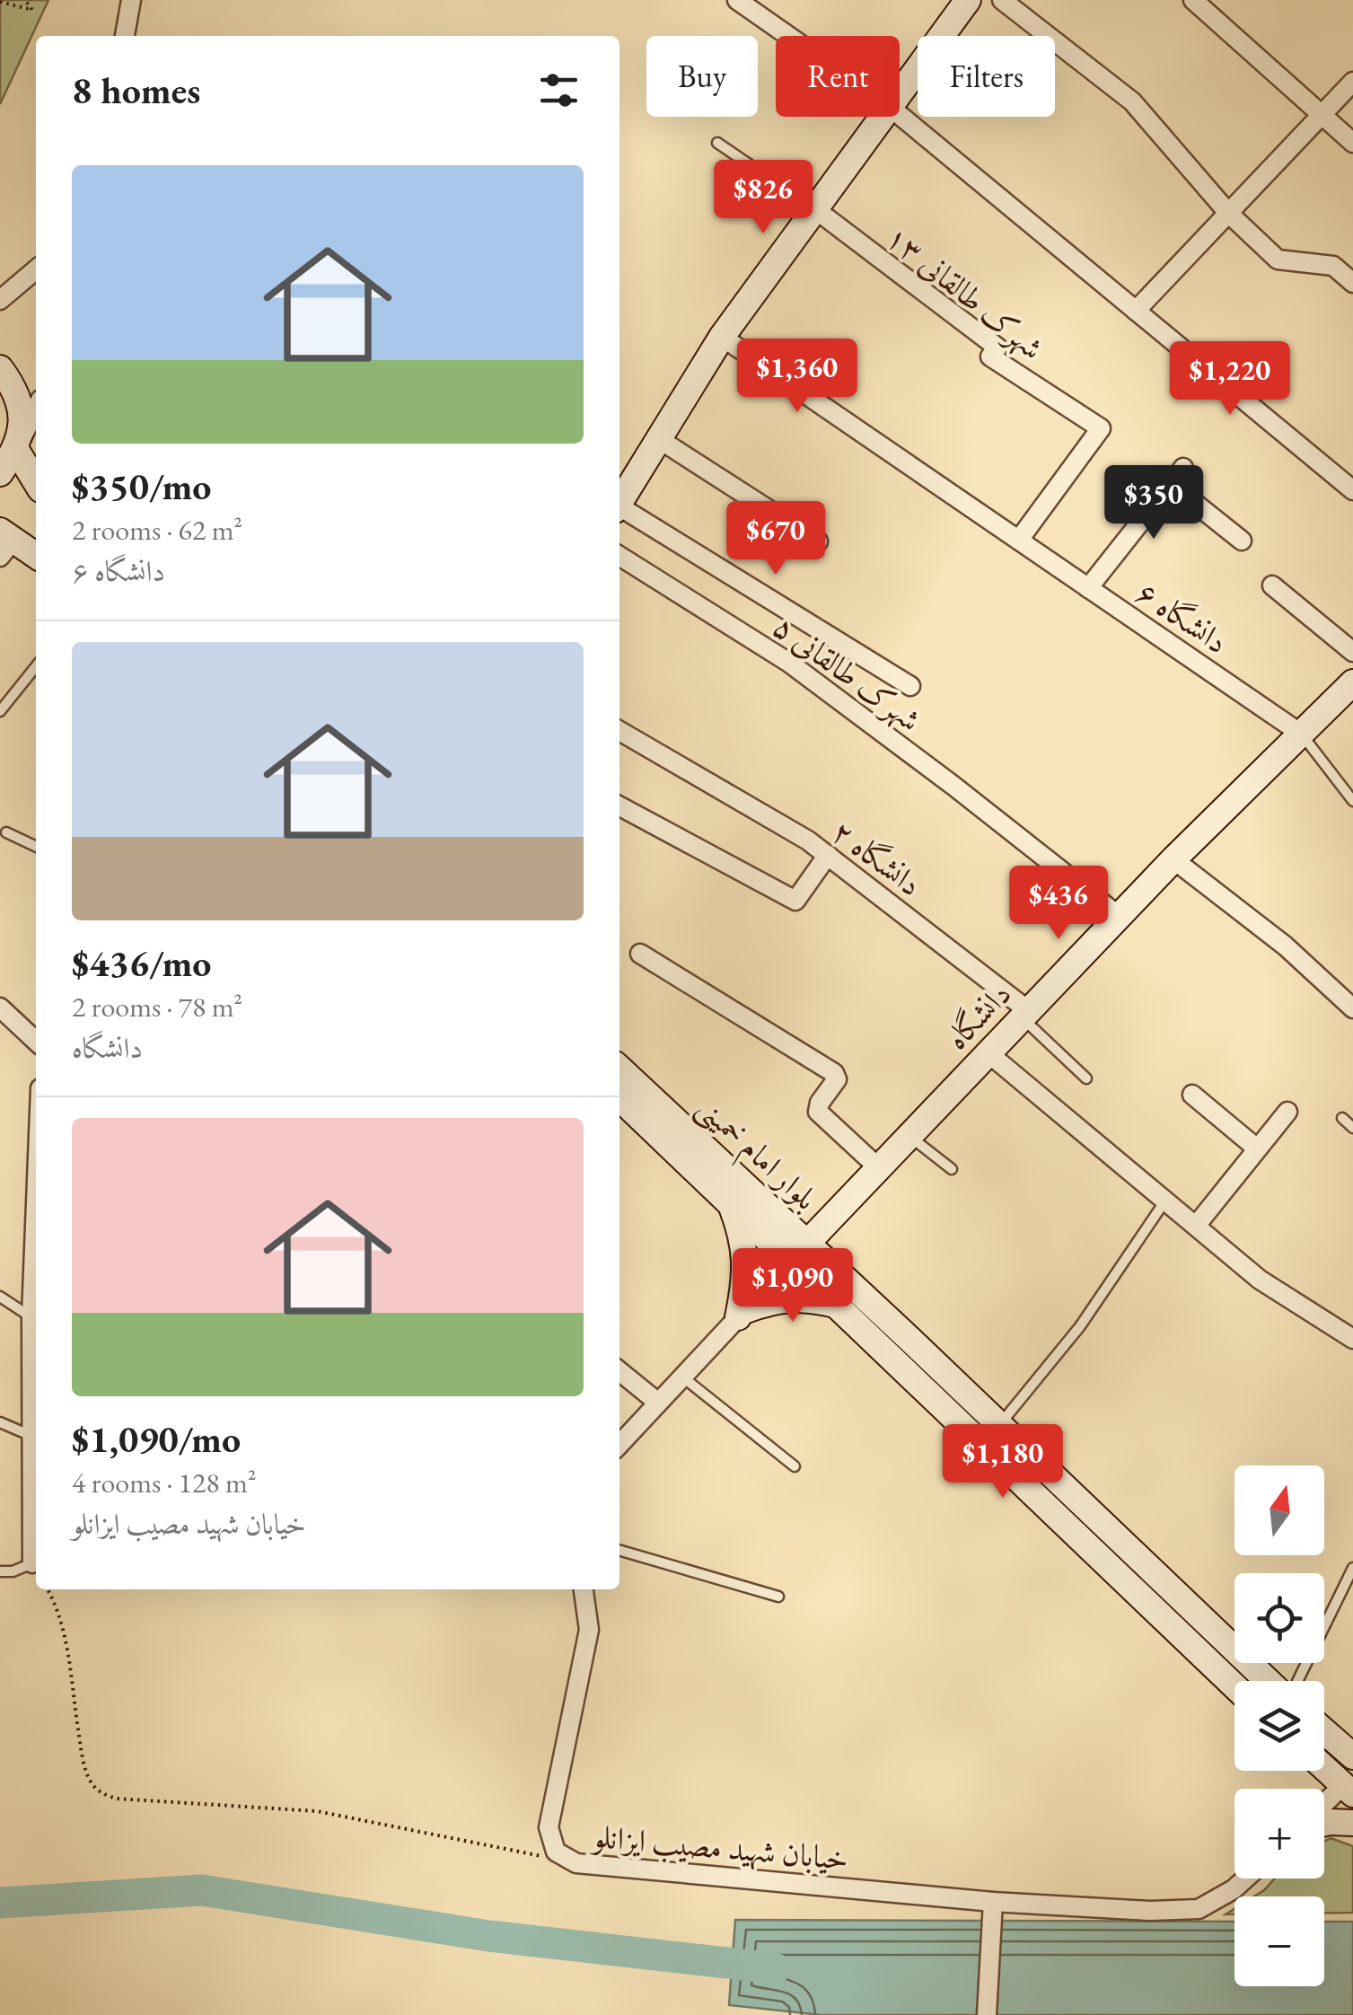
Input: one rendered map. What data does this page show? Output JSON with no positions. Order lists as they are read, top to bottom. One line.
{"streets":{"main road":["دانشگاه","بلوار امام خمینی"],"street":["شهرک طالقانی ۱۳","دانشگاه ۶","شهرک طالقانی ۵","دانشگاه ۲","خیابان شهید مصیب ایزانلو"]},"crossings":[["شهرک طالقانی ۱۳","دانشگاه ۶"],["دانشگاه ۶","دانشگاه"],["شهرک طالقانی ۵","دانشگاه"],["دانشگاه ۲","دانشگاه"],["دانشگاه","بلوار امام خمینی"]],"north":"top","page":{"chip":["Buy","Rent","Filters"],"heading":"8 homes","list":[{"name":"$350/mo","note":"2 rooms · 62 m² · دانشگاه ۶"},{"name":"$436/mo","note":"2 rooms · 78 m² · دانشگاه"},{"name":"$1,090/mo","note":"4 rooms · 128 m² · خیابان شهید مصیب ایزانلو"}],"price":["$826","$1,360","$1,220","$350","$670","$436","$1,090","$1,180"],"map_buttons":["+","−"]}}
